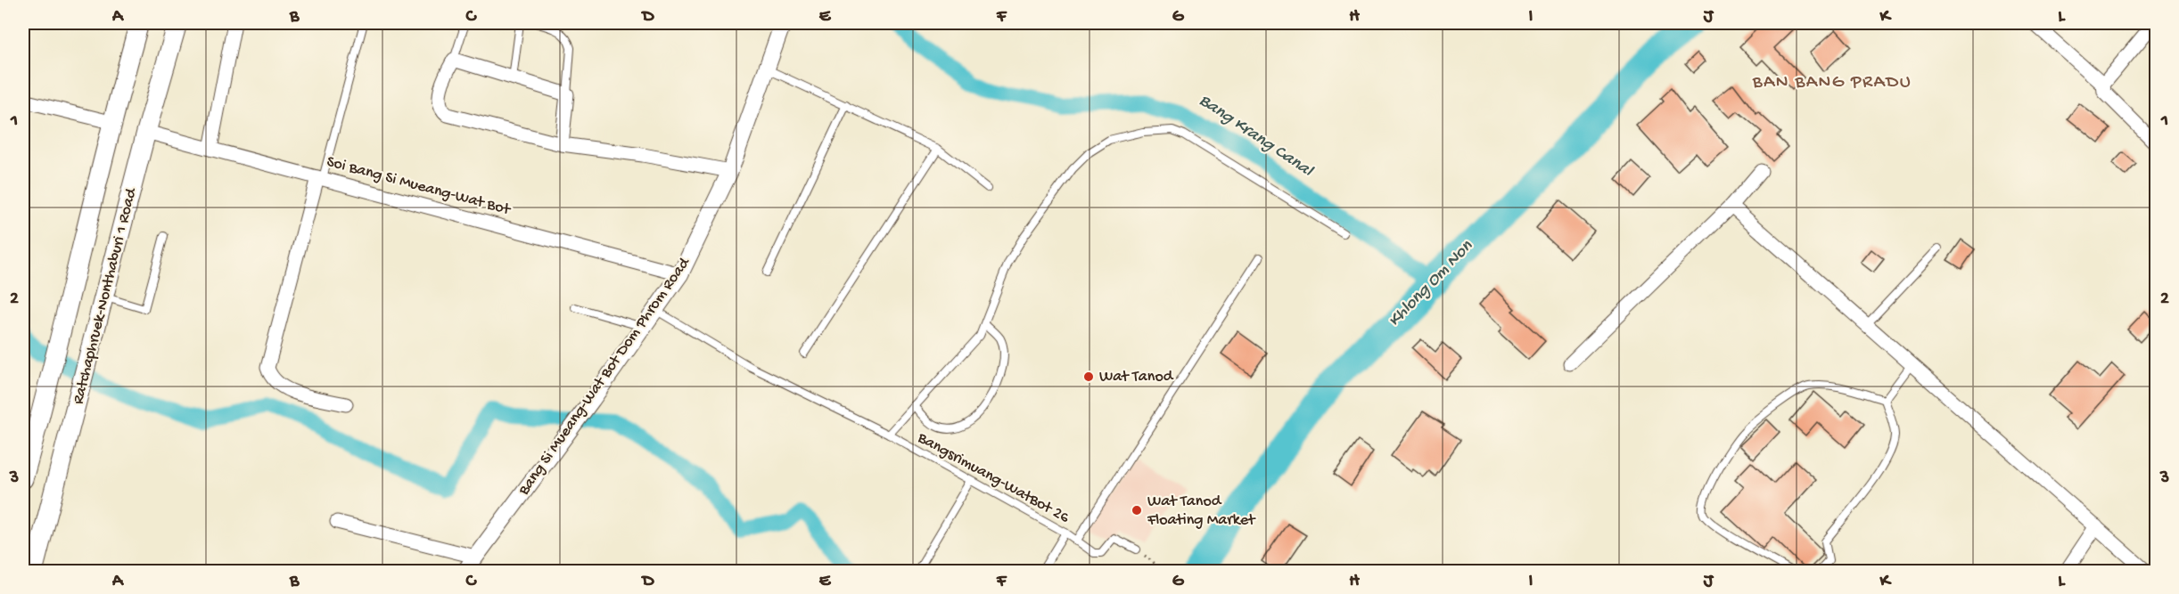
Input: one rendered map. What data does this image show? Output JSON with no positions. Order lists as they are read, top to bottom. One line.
{"streets":{"main road":["Ratchaphruek-Nonthaburi 1 Road"],"street":["Soi Bang Si Mueang-Wat Bot","Bang Si Mueang-Wat Bot Dom Phrom Road"],"lane":["Bangsrimuang-WatBot 26"]},"crossings":[["Soi Bang Si Mueang-Wat Bot","Ratchaphruek-Nonthaburi 1 Road"],["Soi Bang Si Mueang-Wat Bot","Bang Si Mueang-Wat Bot Dom Phrom Road"],["Bang Si Mueang-Wat Bot Dom Phrom Road","Bangsrimuang-WatBot 26"]],"districts":["BAN BANG PRADU"],"water":["Bang Krang Canal","Khlong Om Non"],"places":["Wat Tanod","Wat Tanod Floating Market"],"grid":{"columns":["A","B","C","D","E","F","G","H","I","J","K","L"],"rows":["1","2","3"]}}
